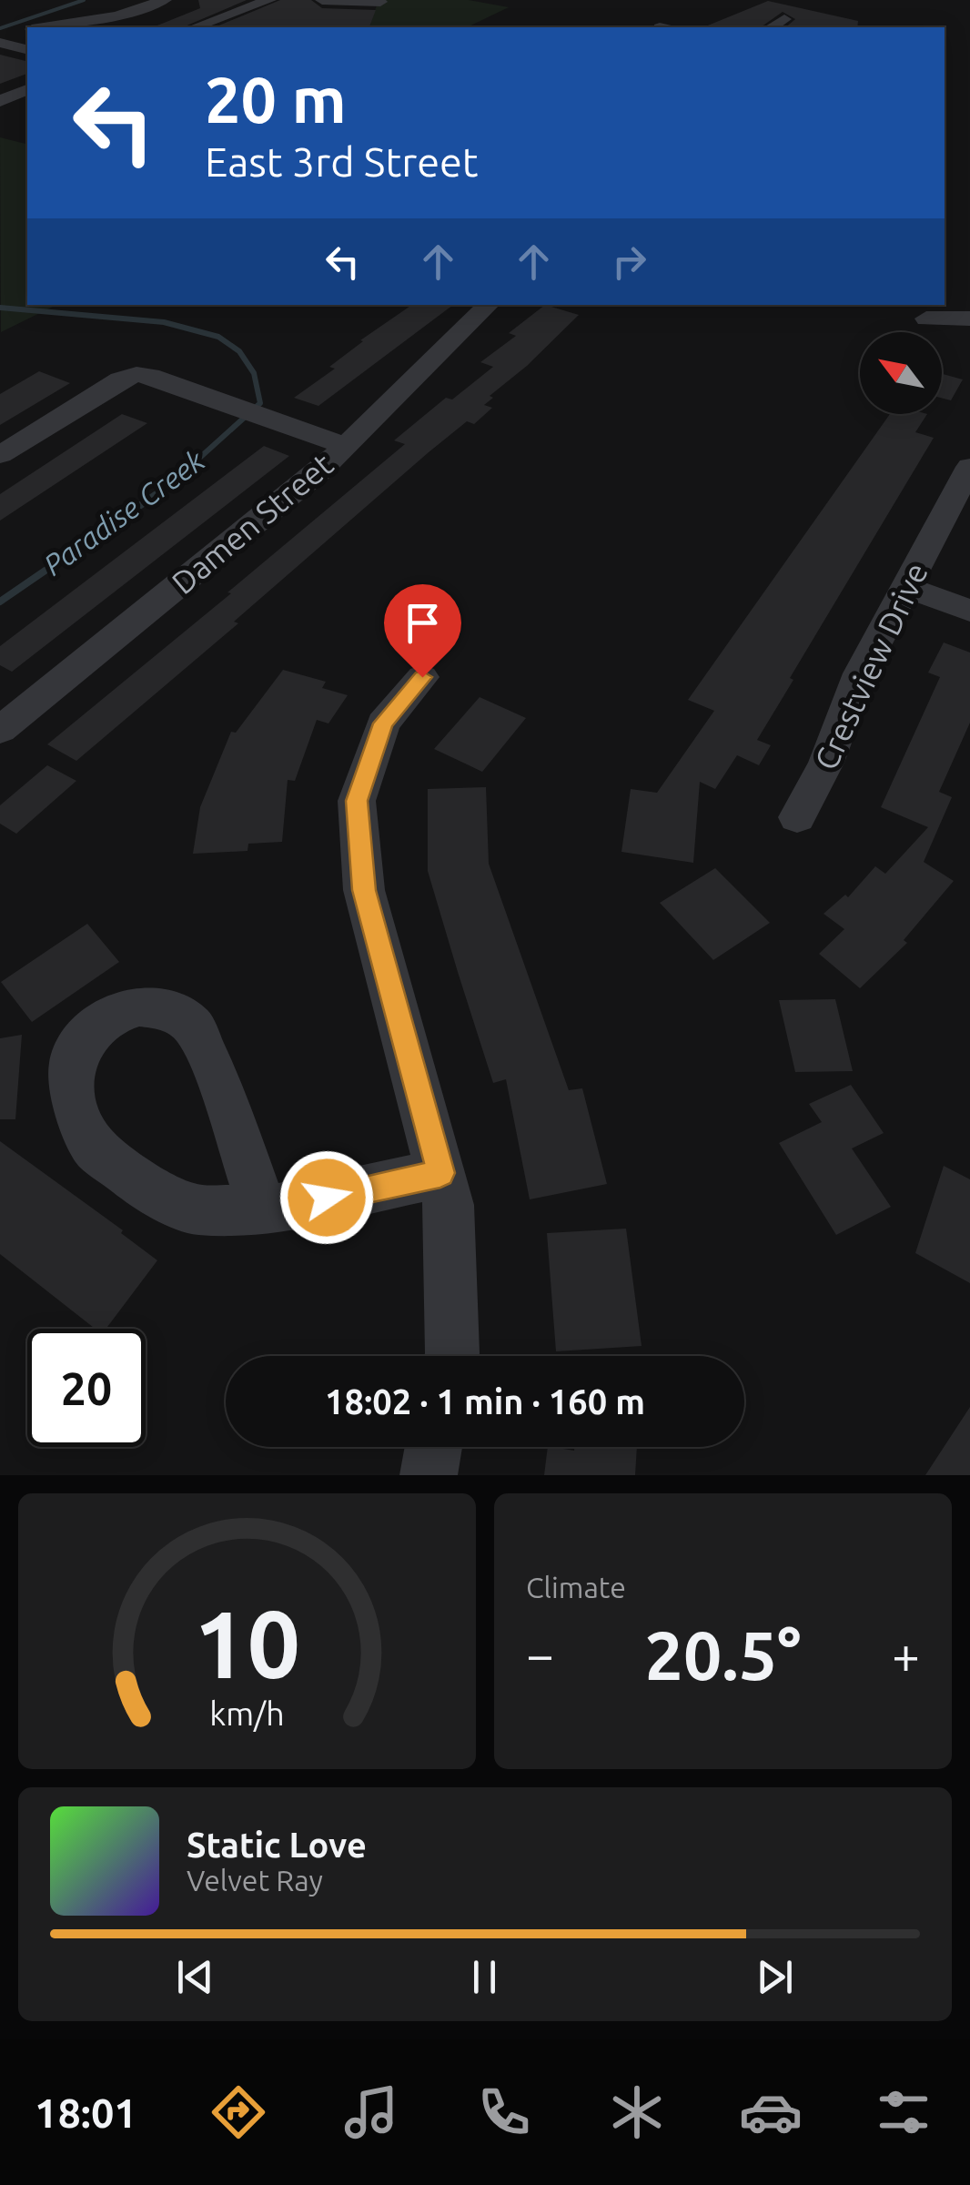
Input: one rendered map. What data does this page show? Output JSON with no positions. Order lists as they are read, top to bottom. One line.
{"streets":{"street":["Damen Street","Crestview Drive"]},"water":["Paradise Creek"],"north":"top left","page":{"turn":["20 m","East 3rd Street"],"limit":"20","trip":"18:02 · 1 min · 160 m","tile":"Climate","heat":["−","20.5°","+"],"song":["Static Love","Velvet Ray"],"tabs":"18:01","gauge":["10","km/h"]}}
